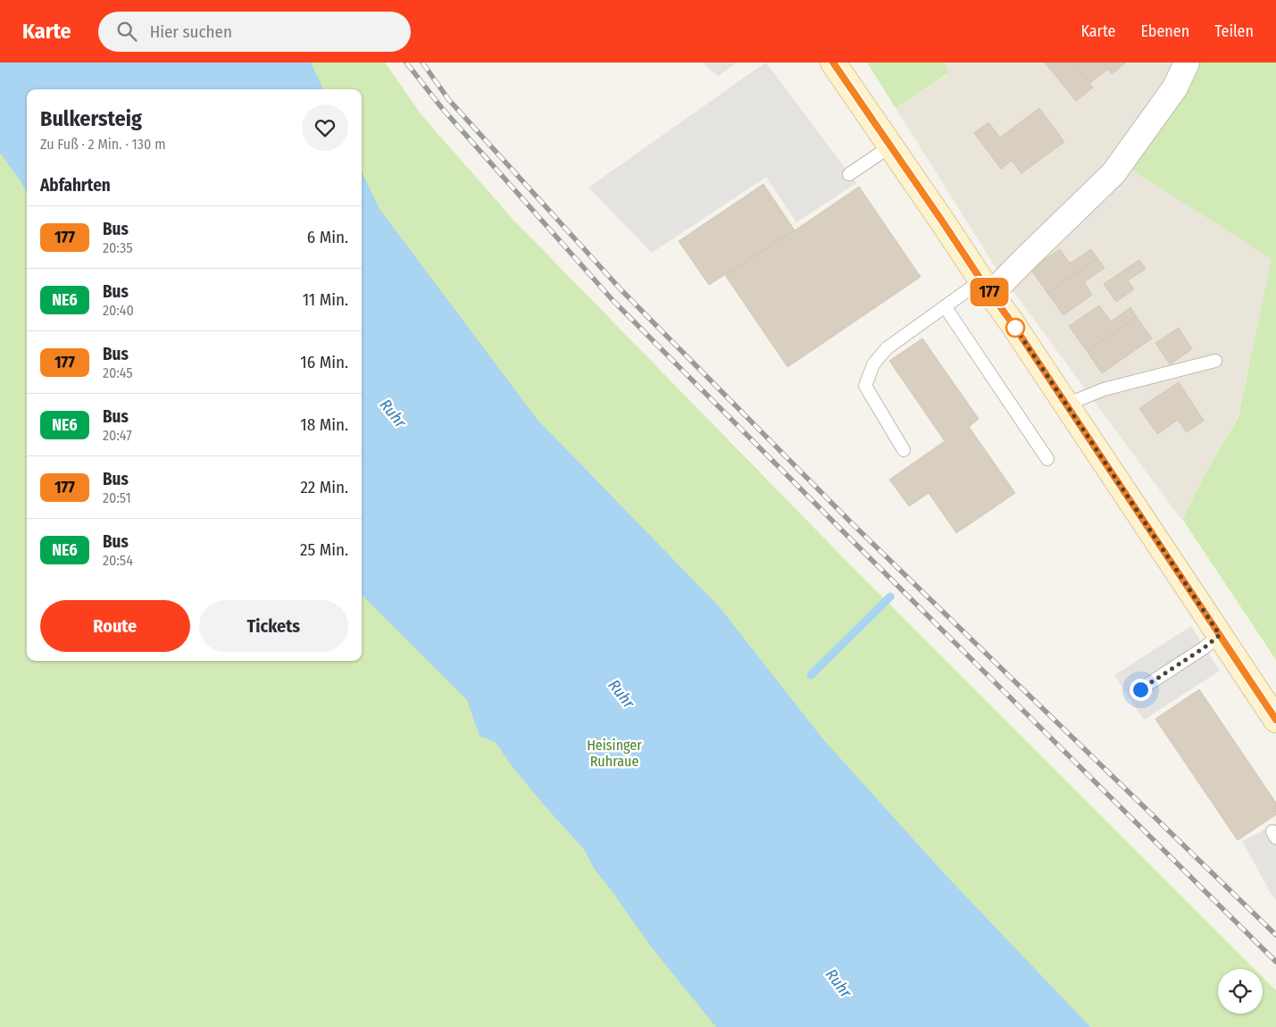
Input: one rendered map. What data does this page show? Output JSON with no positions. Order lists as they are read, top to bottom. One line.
{"water":["Ruhr"],"parks":["Heisinger Ruhraue"],"lines":["bus line 177"],"page":{"header":"Karte","search":"Hier suchen","nav":["Karte","Ebenen","Teilen"],"on_map":"177","heading":[["Bulkersteig","Zu Fuß · 2 Min. · 130 m"],"Abfahrten"],"list":[{"mark":"177","name":"Bus","note":"20:35","value":"6 Min."},{"mark":"NE6","name":"Bus","note":"20:40","value":"11 Min."},{"mark":"177","name":"Bus","note":"20:45","value":"16 Min."},{"mark":"NE6","name":"Bus","note":"20:47","value":"18 Min."},{"mark":"177","name":"Bus","note":"20:51","value":"22 Min."},{"mark":"NE6","name":"Bus","note":"20:54","value":"25 Min."}],"buttons":["Route","Tickets"]}}
